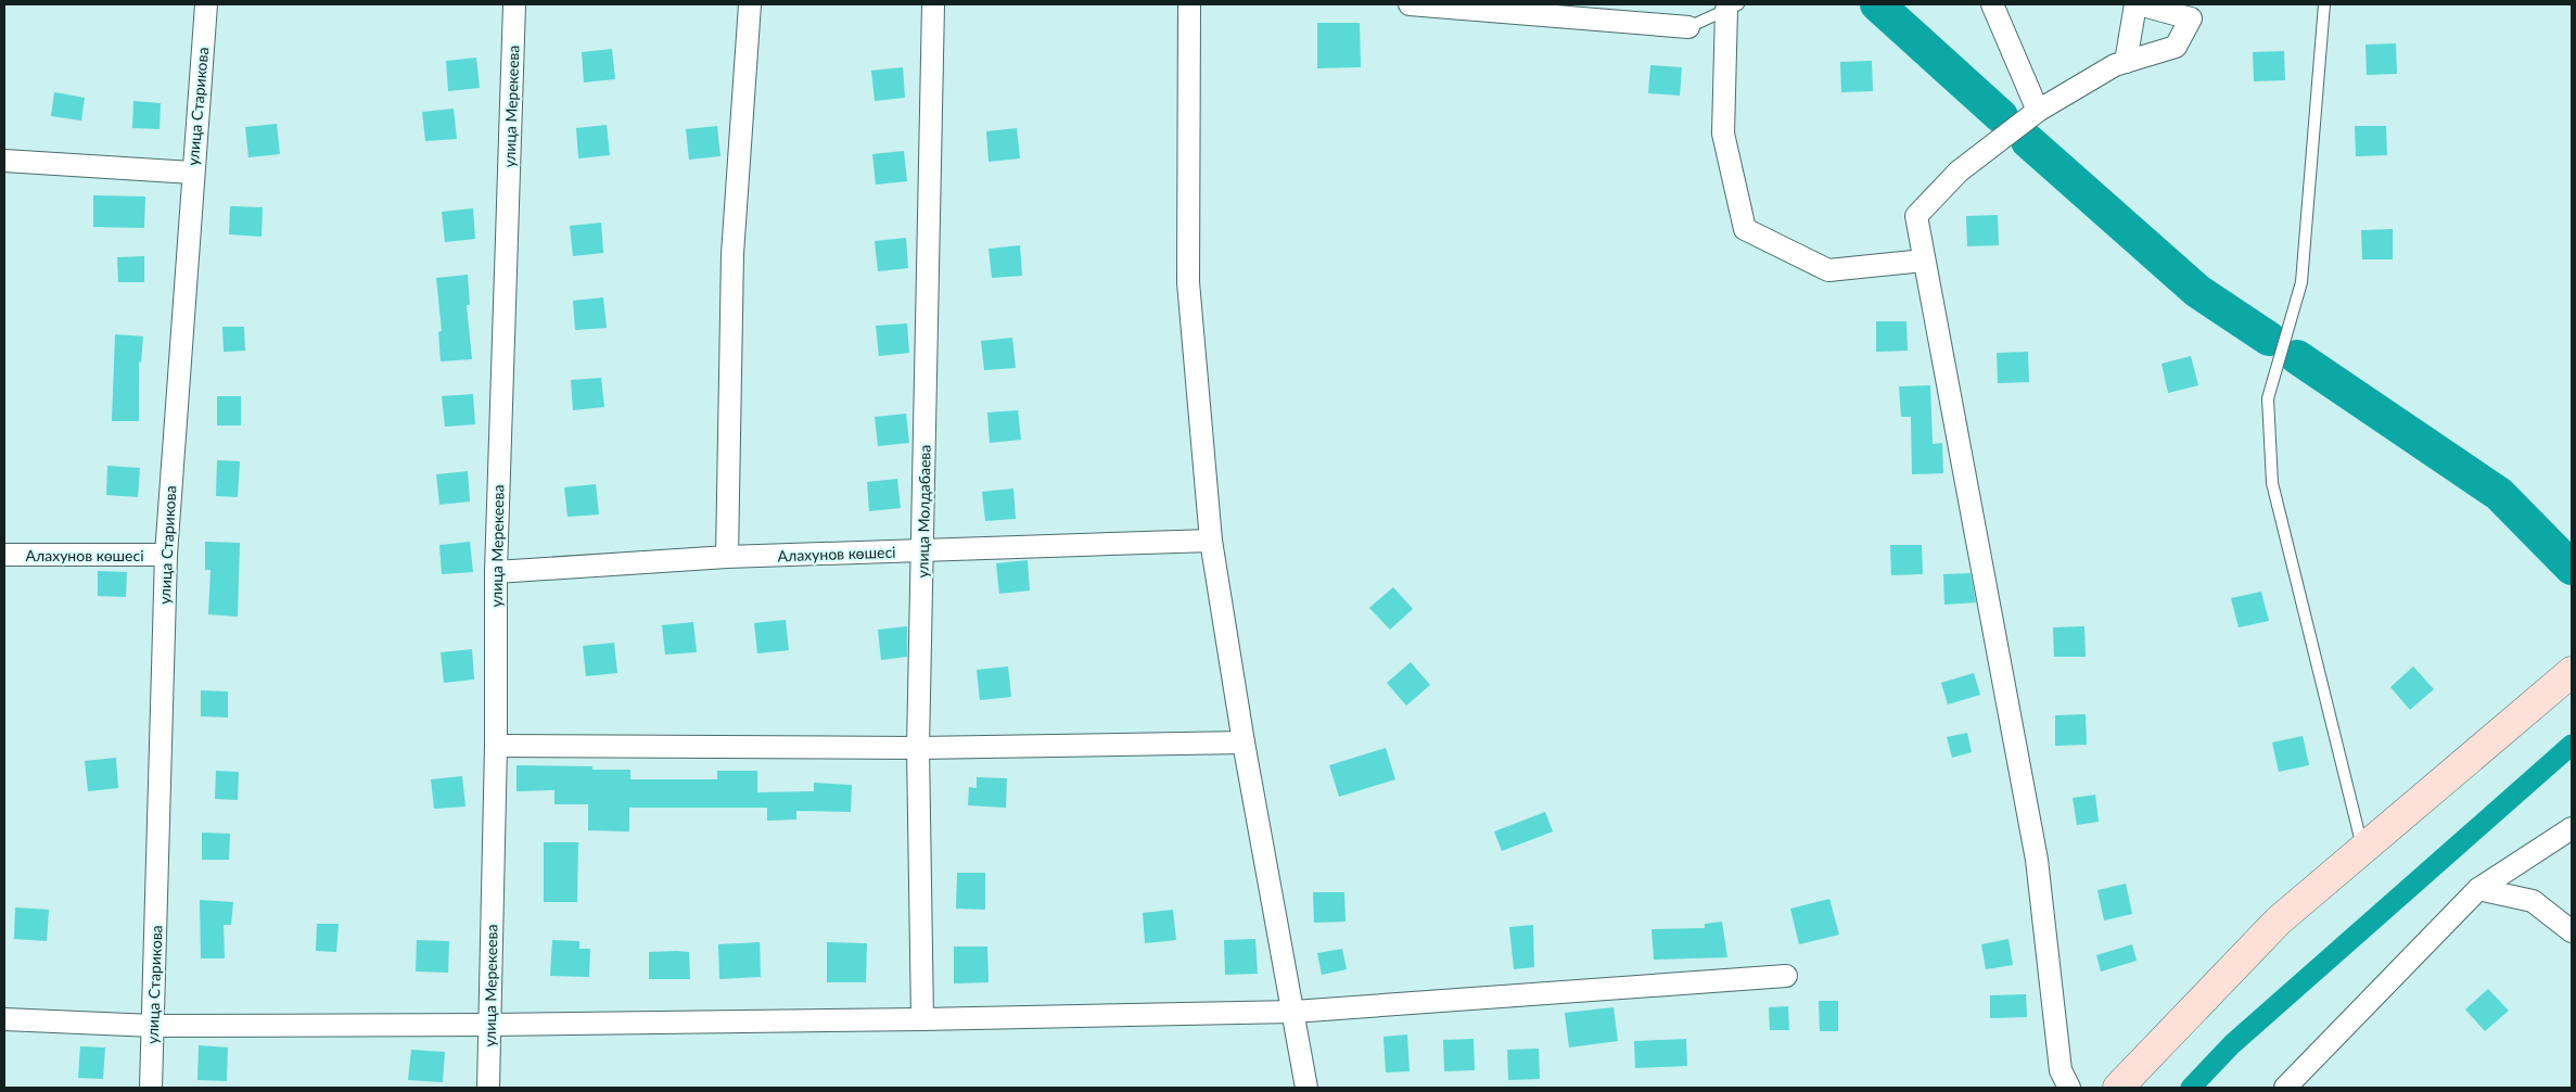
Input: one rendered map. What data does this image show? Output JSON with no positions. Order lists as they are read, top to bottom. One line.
{"streets":{"street":["улица Старикова","улица Мерекеева","улица Молдабаева","Алахунов көшесі"]},"crossings":[["улица Старикова","Алахунов көшесі"],["улица Мерекеева","Алахунов көшесі"],["улица Молдабаева","Алахунов көшесі"]]}
